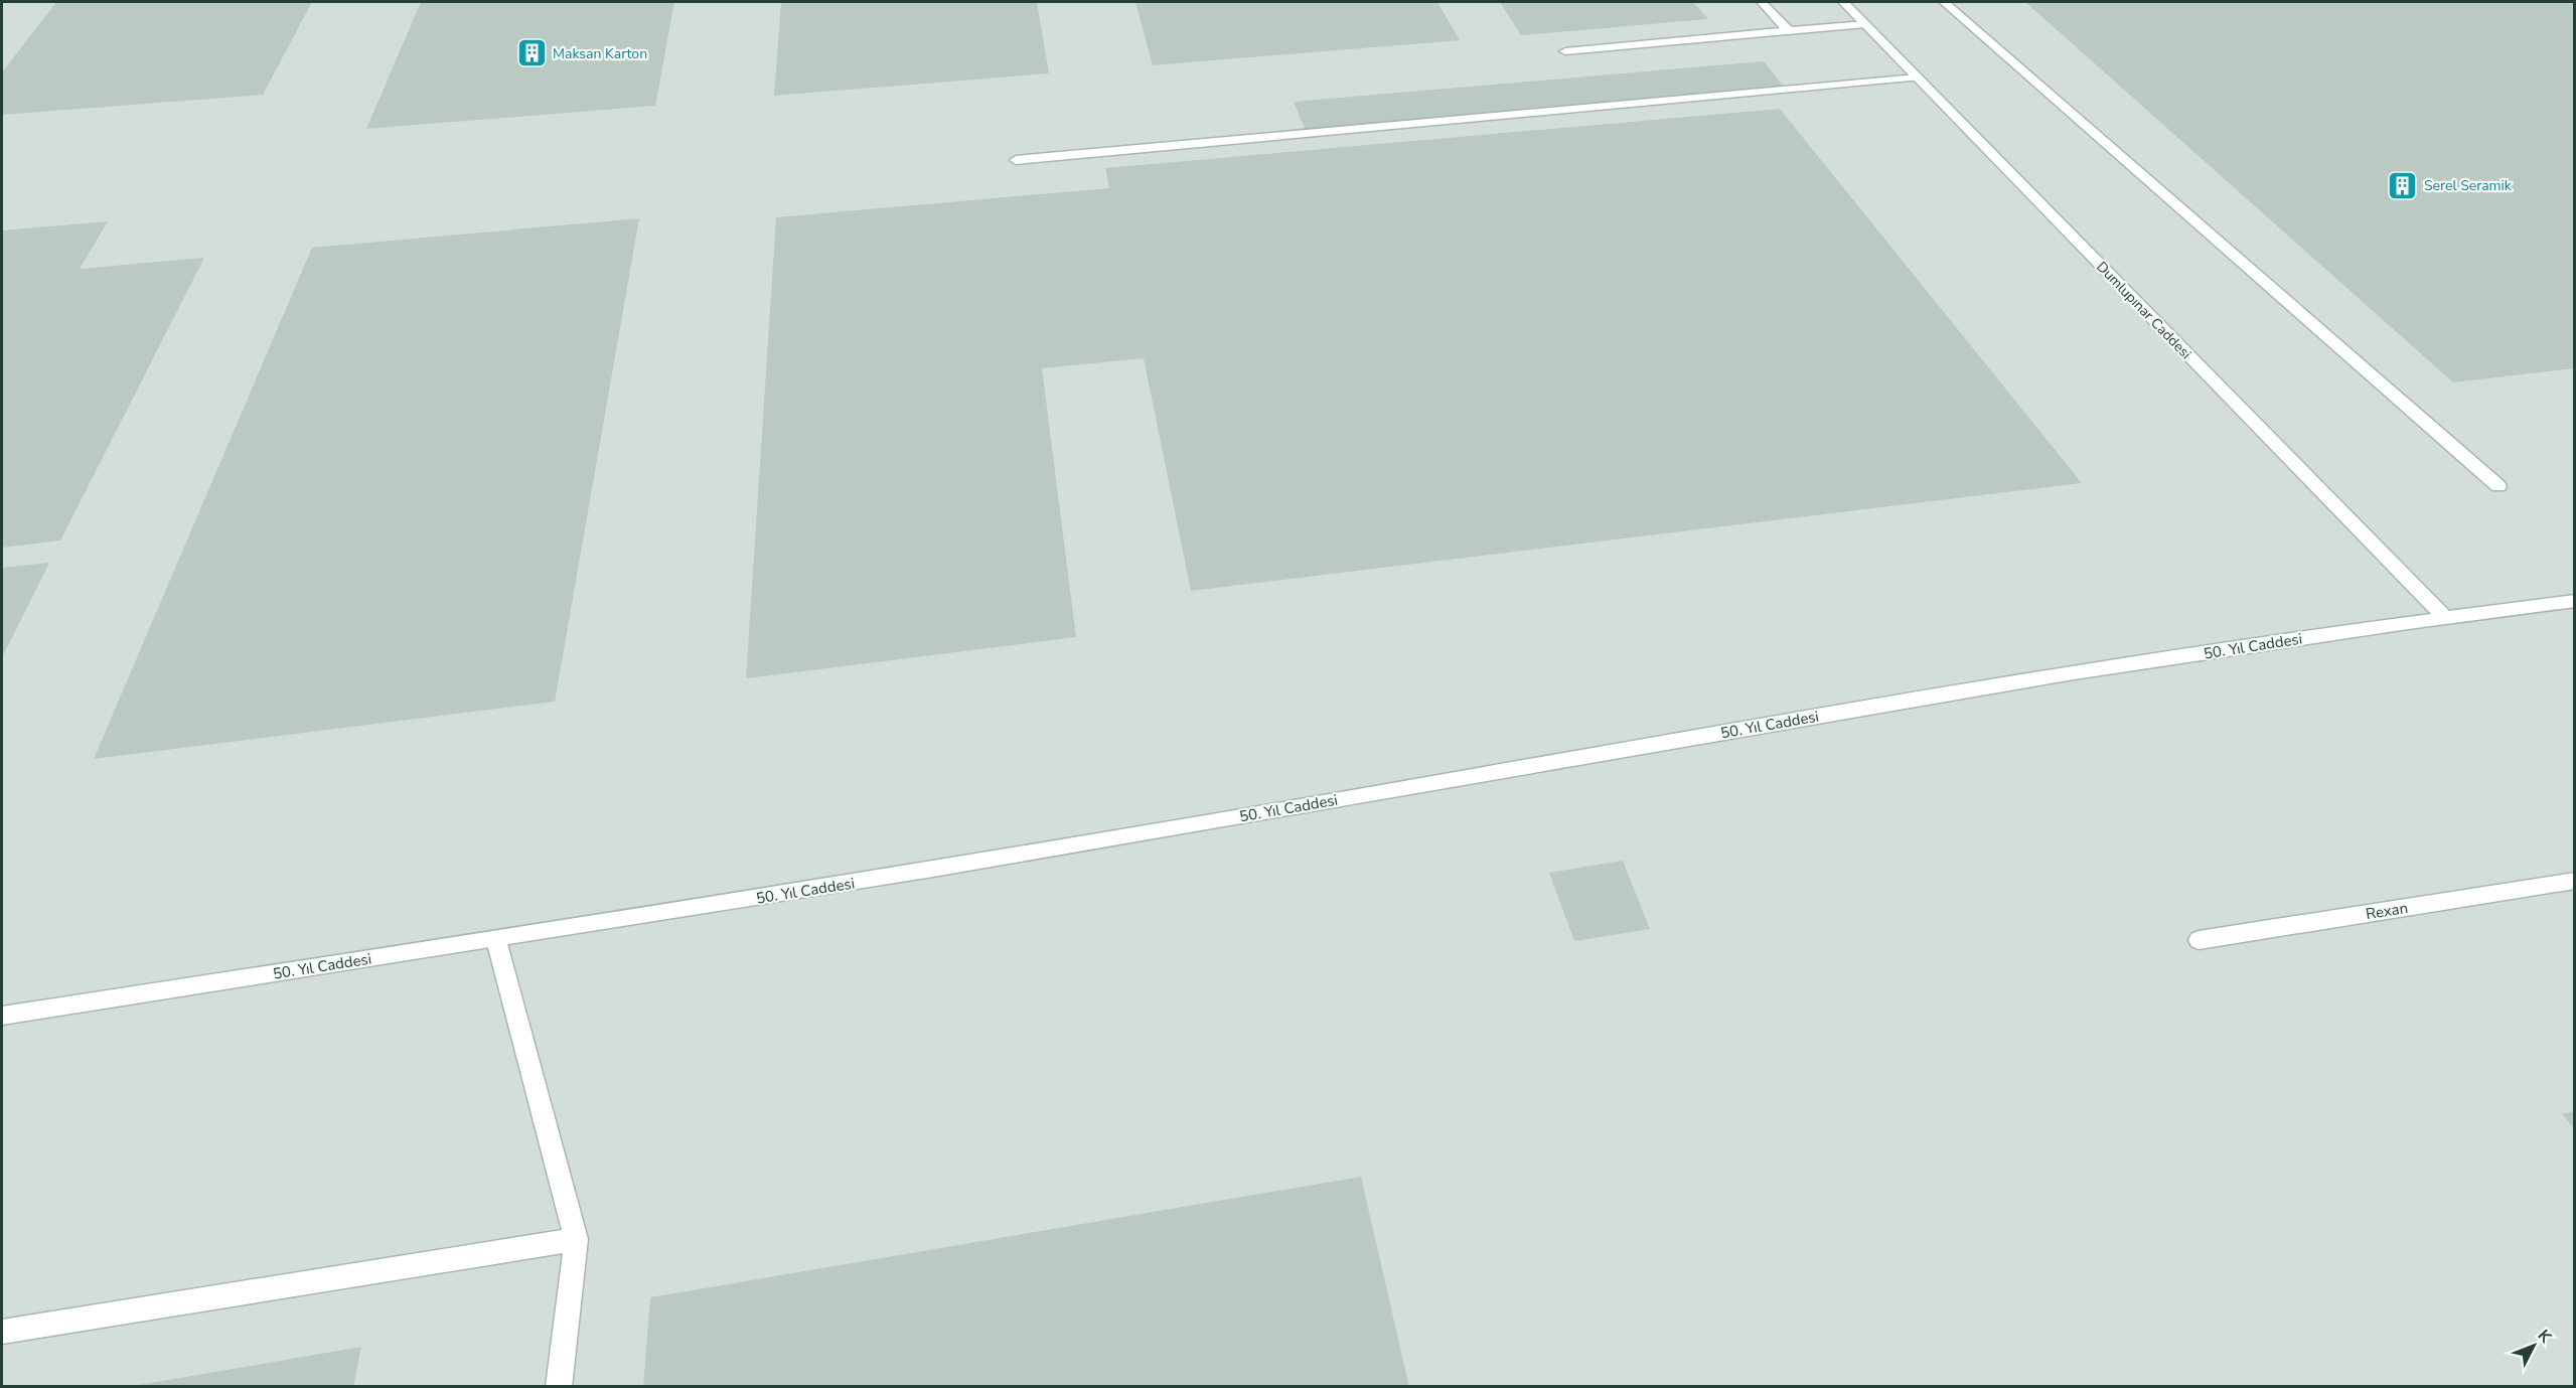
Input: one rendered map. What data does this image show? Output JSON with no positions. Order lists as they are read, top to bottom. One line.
{"streets":{"street":["Dumlupınar Caddesi","50. Yıl Caddesi","Rexan"]},"crossings":[["Dumlupınar Caddesi","50. Yıl Caddesi"]],"places":{"building":["Maksan Karton","Serel Seramik"]},"north":"top right"}
